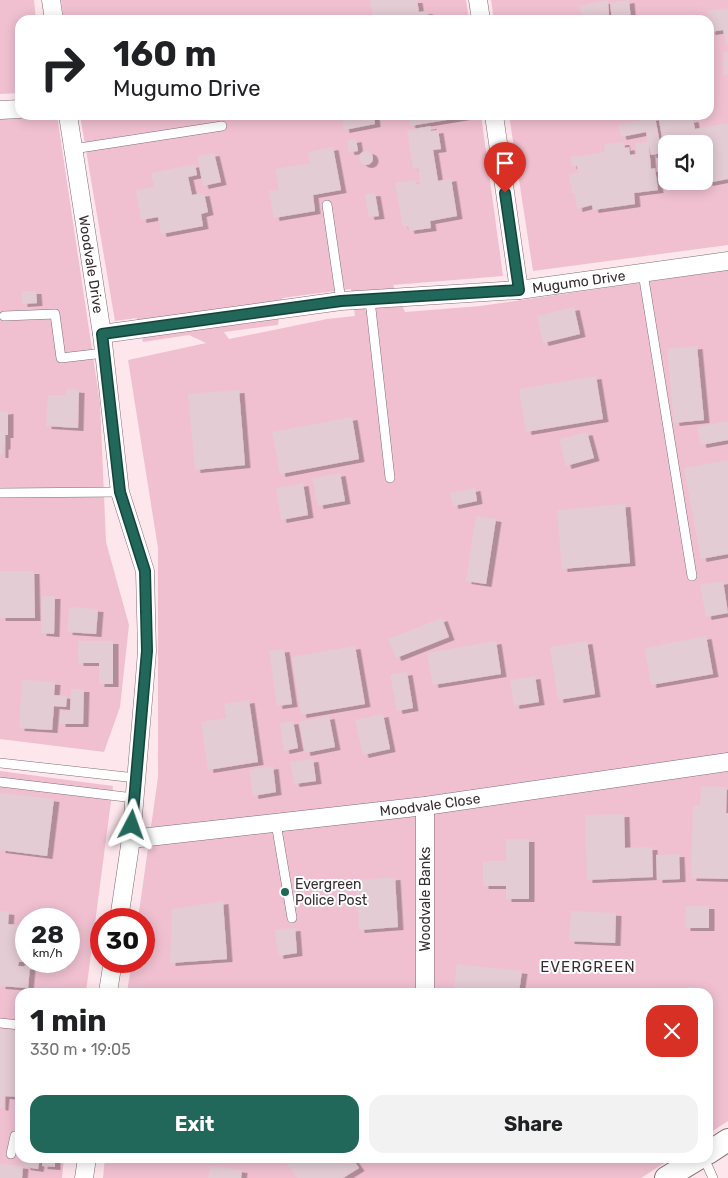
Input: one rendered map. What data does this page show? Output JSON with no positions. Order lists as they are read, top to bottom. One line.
{"streets":{"street":["Woodvale Drive","Mugumo Drive","Moodvale Close","Woodvale Banks"]},"crossings":[["Woodvale Drive","Mugumo Drive"],["Woodvale Drive","Moodvale Close"],["Moodvale Close","Woodvale Banks"]],"districts":["EVERGREEN"],"places":["Evergreen Police Post"],"page":{"turn":["160 m","Mugumo Drive"],"speed":"28 km/h","limit":"30","heading":["1 min","330 m · 19:05"],"buttons":["Exit","Share"]}}
